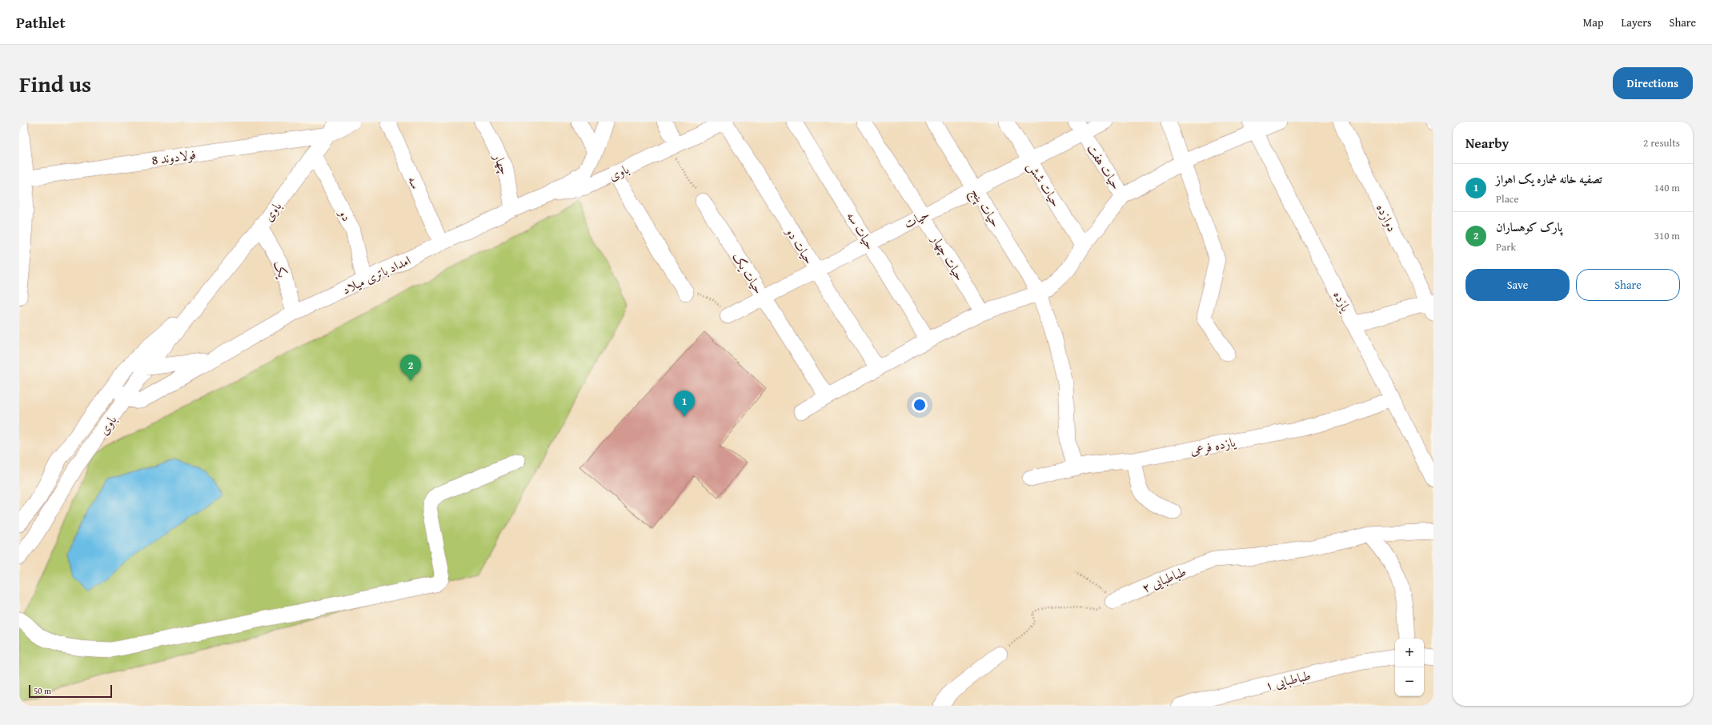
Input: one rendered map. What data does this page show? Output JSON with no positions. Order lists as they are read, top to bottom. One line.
{"streets":{"street":["فولادوند 8","چهار","حیات هفت","باوی","سه","حیات شش","حیات پنج","دو","دوازده","حیات","حیات سه","حیات دو","حیات چهار","یک","حیات یک","امداد باتری میلاد","یازده","یازده فرعی","طباطبایی ۲","طباطبایی ۱"]},"crossings":[["فولادوند 8","باوی"],["چهار","امداد باتری میلاد"],["حیات هفت","حیات"],["باوی","دو"],["باوی","حیات دو"],["باوی","یک"],["باوی","امداد باتری میلاد"],["سه","امداد باتری میلاد"],["حیات شش","حیات"],["حیات پنج","حیات"],["حیات پنج","یازده فرعی"],["دو","امداد باتری میلاد"],["حیات","حیات سه"],["حیات","حیات دو"],["حیات","حیات چهار"],["حیات","حیات یک"],["یک","امداد باتری میلاد"],["یازده","یازده فرعی"]],"scale_bar":"50 m","page":{"header":"Pathlet","nav":["Map","Layers","Share"],"title":"Find us","buttons":["Directions",["Save","Share"]],"heading":["Nearby","2 results"],"list":[{"mark":"1","name":"تصفیه خانه شماره یک اهواز","note":"Place","value":"140 m"},{"mark":"2","name":"پارک کوهساران","note":"Park","value":"310 m"}],"pins":["2","1"],"map_buttons":["+","−"],"scale":"50 m"}}
